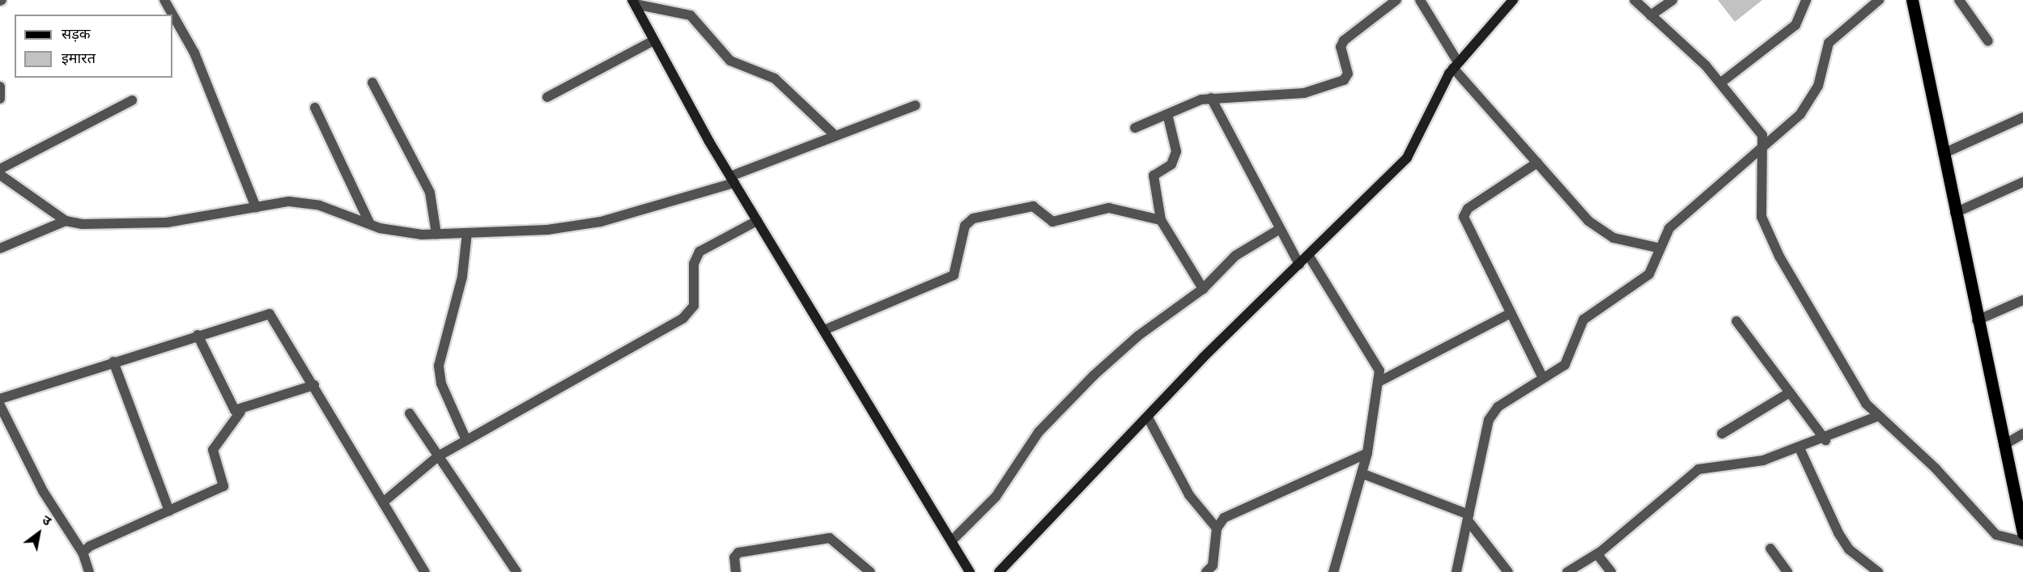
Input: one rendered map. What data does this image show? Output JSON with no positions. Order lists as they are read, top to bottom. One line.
{"legend":["सड़क","इमारत"],"north":"top right"}
